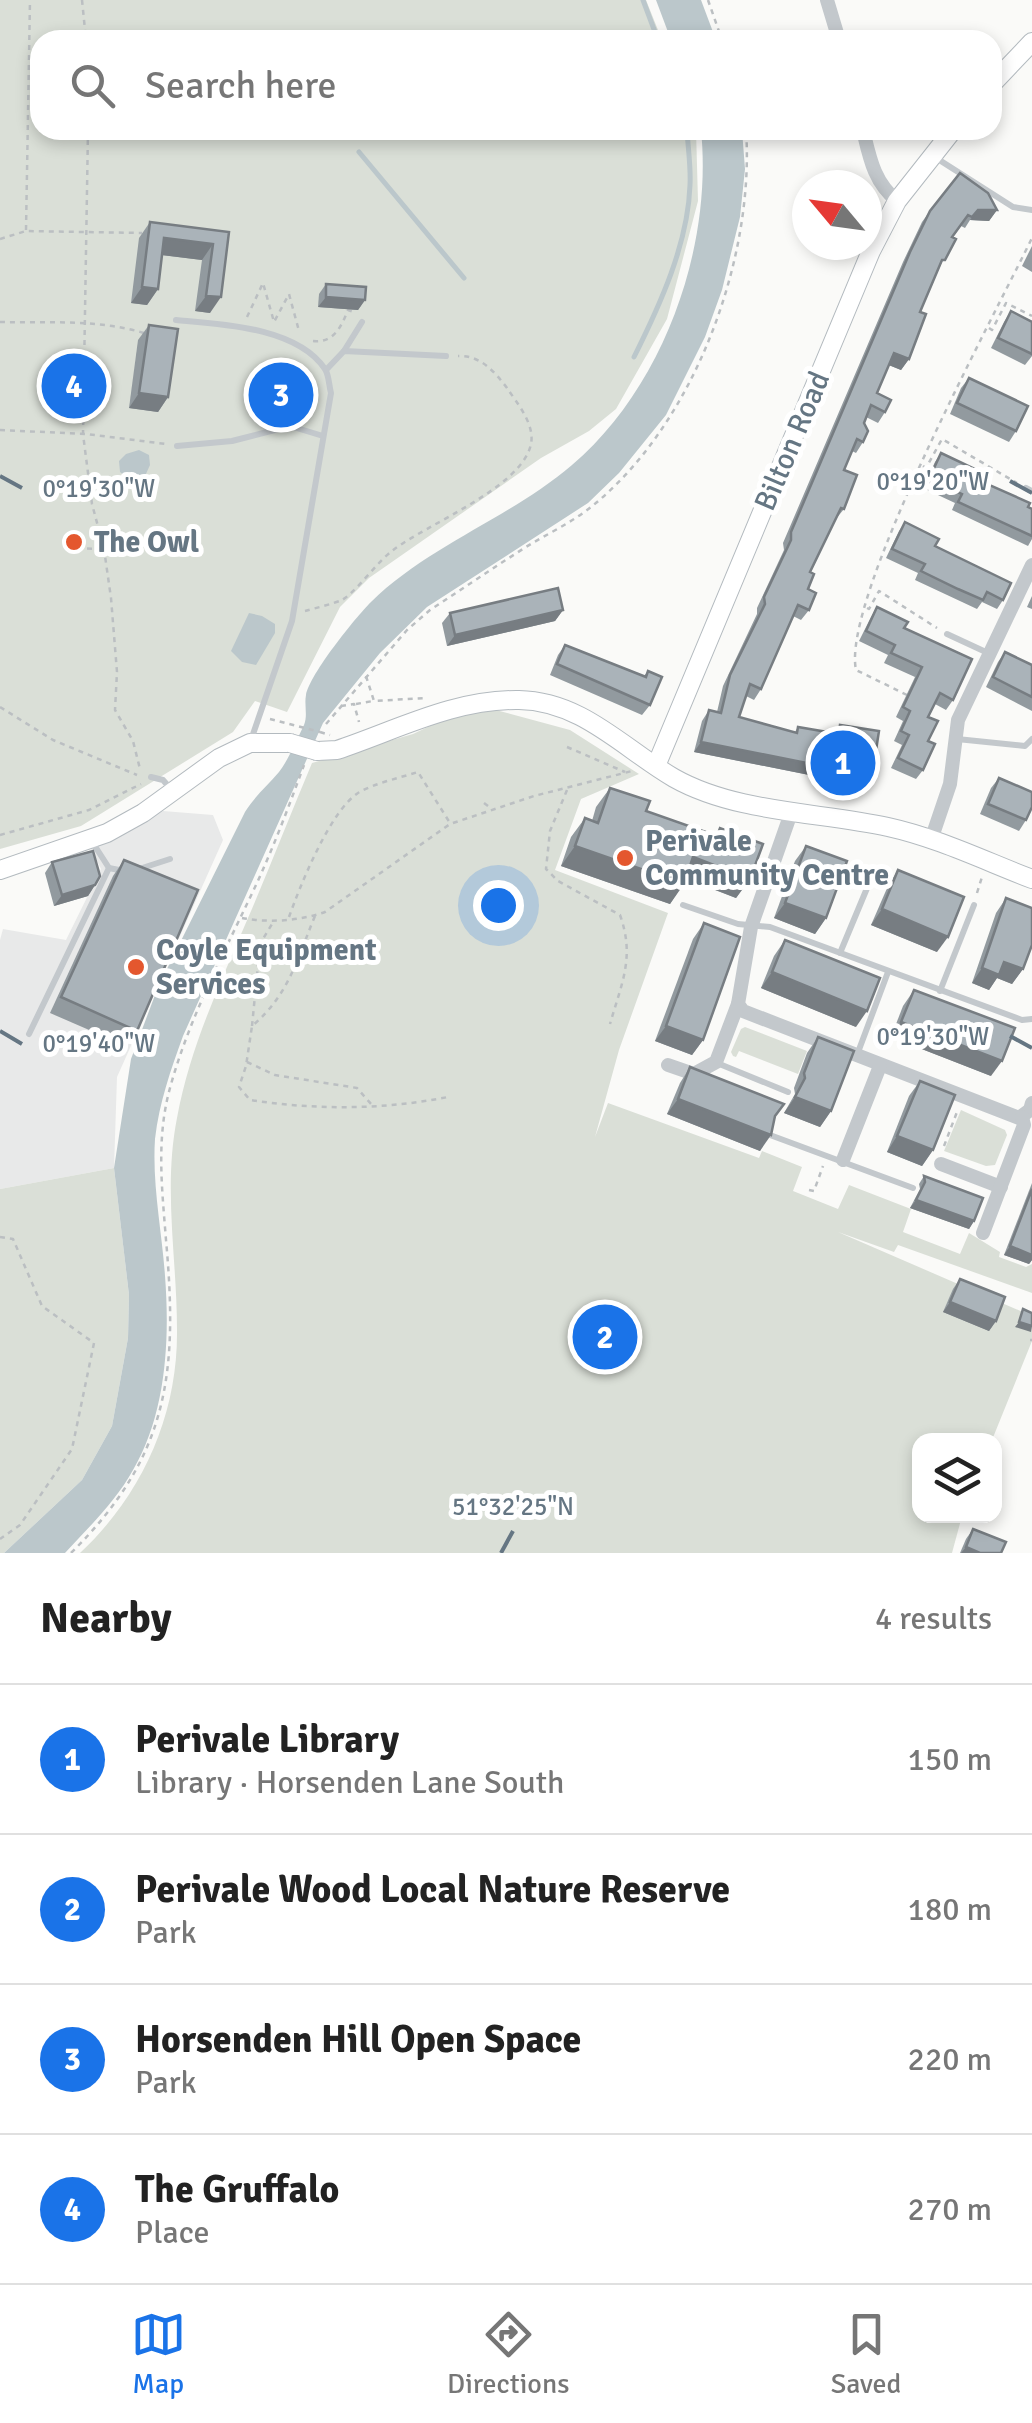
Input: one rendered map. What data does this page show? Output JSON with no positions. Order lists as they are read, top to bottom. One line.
{"streets":{"street":["Bilton Road"]},"places":["The Owl","Perivale Community Centre","Coyle Equipment Services"],"north":"top left","page":{"search":"Search here","pins":["4","3","1","2"],"heading":["Nearby","4 results"],"list":[{"mark":"1","name":"Perivale Library","note":"Library · Horsenden Lane South","value":"150 m"},{"mark":"2","name":"Perivale Wood Local Nature Reserve","note":"Park","value":"180 m"},{"mark":"3","name":"Horsenden Hill Open Space","note":"Park","value":"220 m"},{"mark":"4","name":"The Gruffalo","note":"Place","value":"270 m"}],"nav":["Map","Directions","Saved"]},"coordinates":["0°19'20\"W","0°19'30\"W","0°19'40\"W","51°32'25\"N"]}
